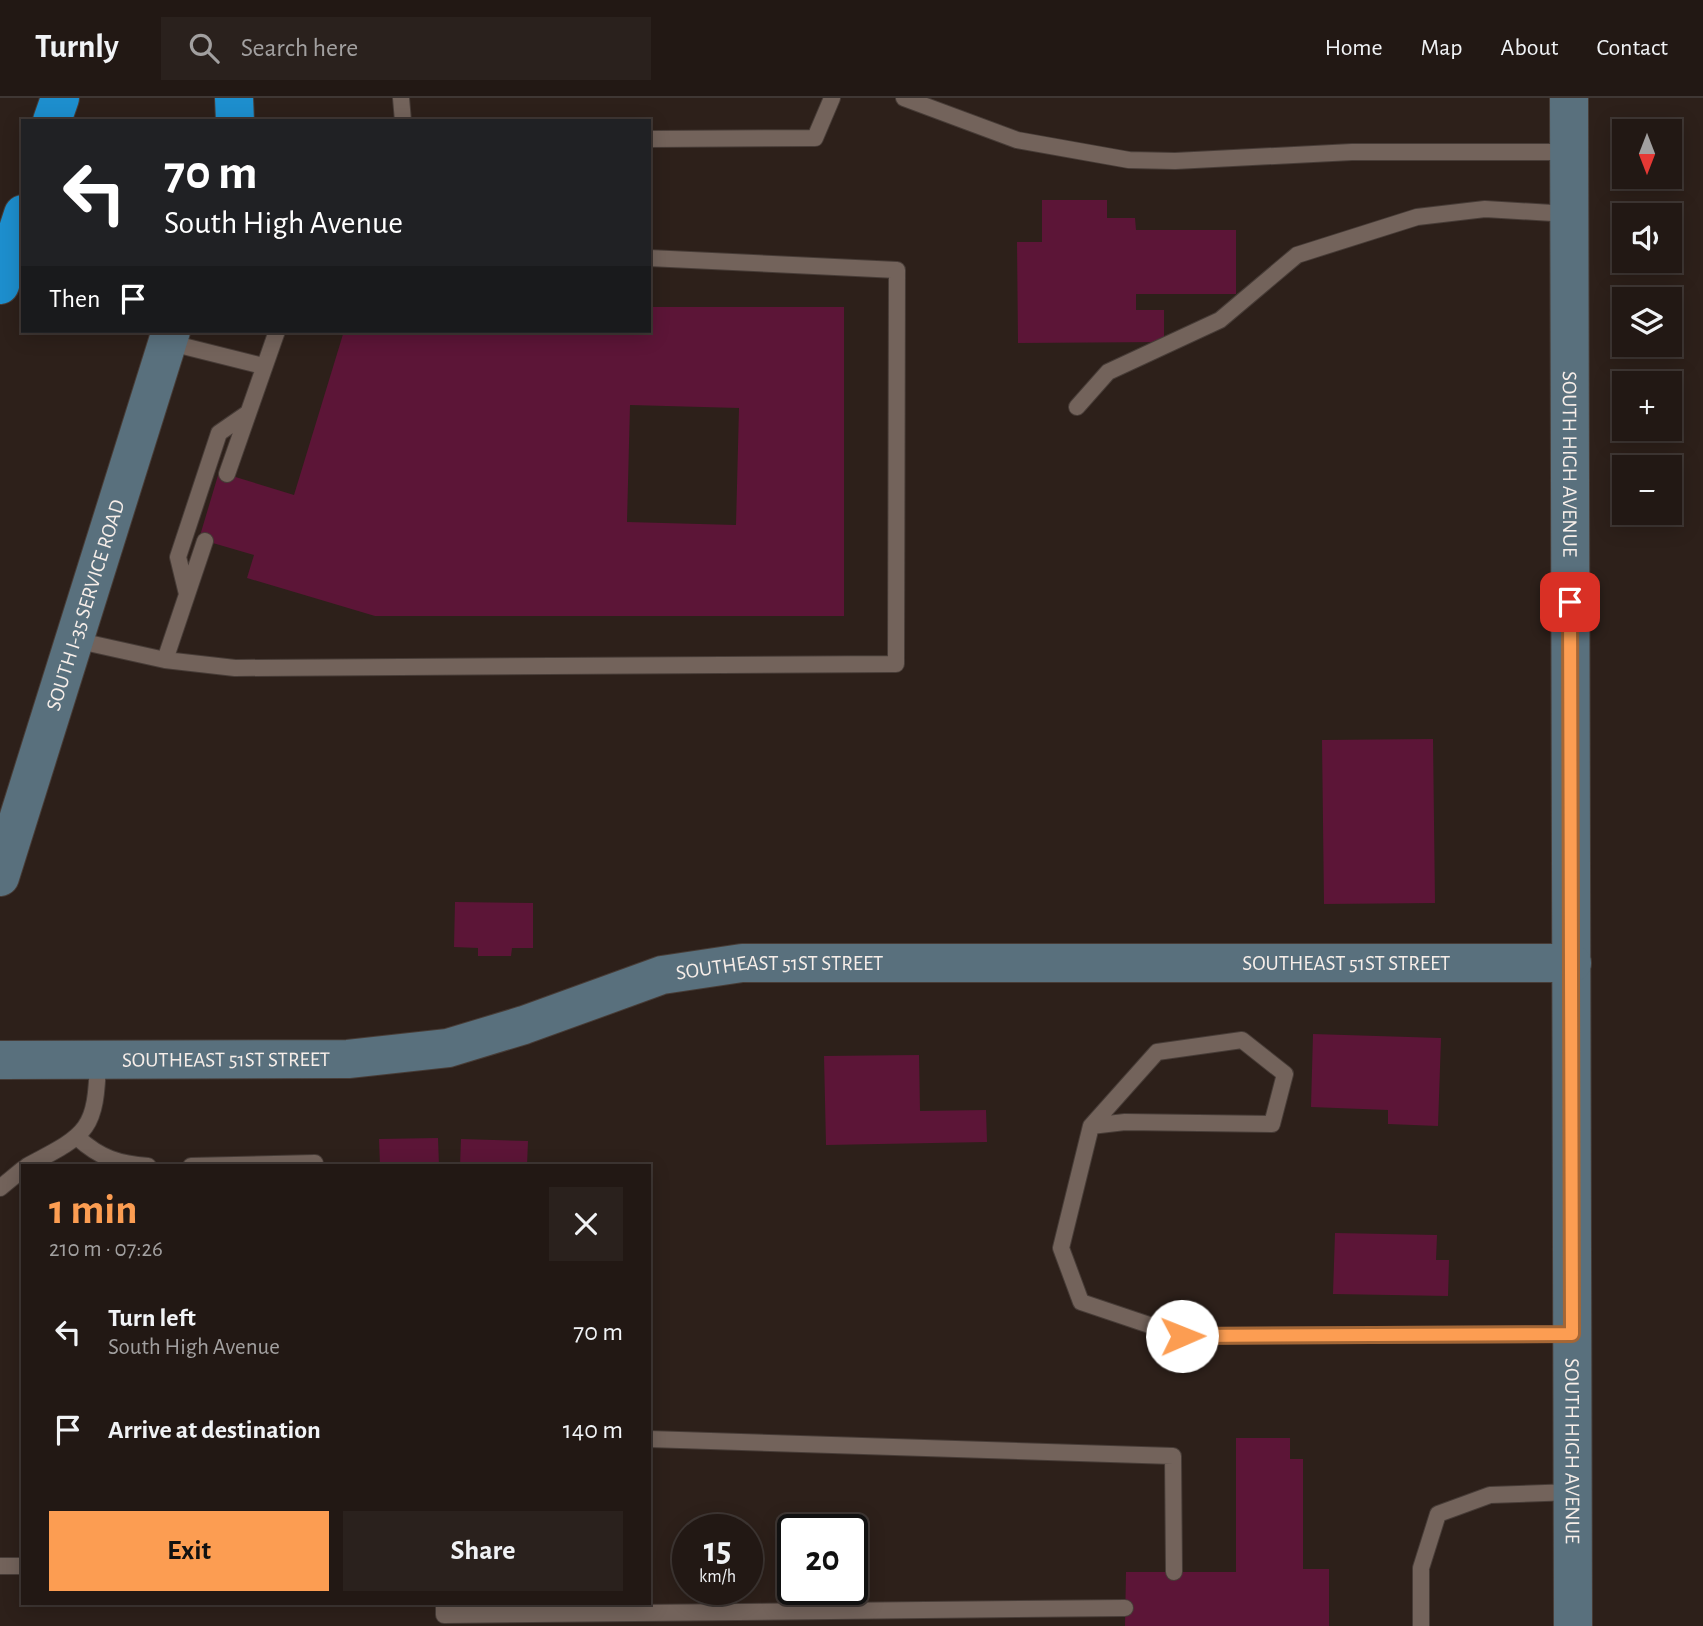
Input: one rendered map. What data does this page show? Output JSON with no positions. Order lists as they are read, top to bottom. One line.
{"streets":{"street":["SOUTH HIGH AVENUE","SOUTH I-35 SERVICE ROAD","SOUTHEAST 51ST STREET"]},"crossings":[["SOUTH HIGH AVENUE","SOUTHEAST 51ST STREET"]],"north":"bottom","page":{"header":"Turnly","search":"Search here","nav":["Home","Map","About","Contact"],"map_buttons":["+","−"],"turn":["70 m","South High Avenue"],"then":"Then","heading":["1 min","210 m · 07:26"],"list":[{"name":"Turn left","note":"South High Avenue","value":"70 m"},{"name":"Arrive at destination","value":"140 m"}],"buttons":["Exit","Share"],"speed":"15 km/h","limit":"20"}}
